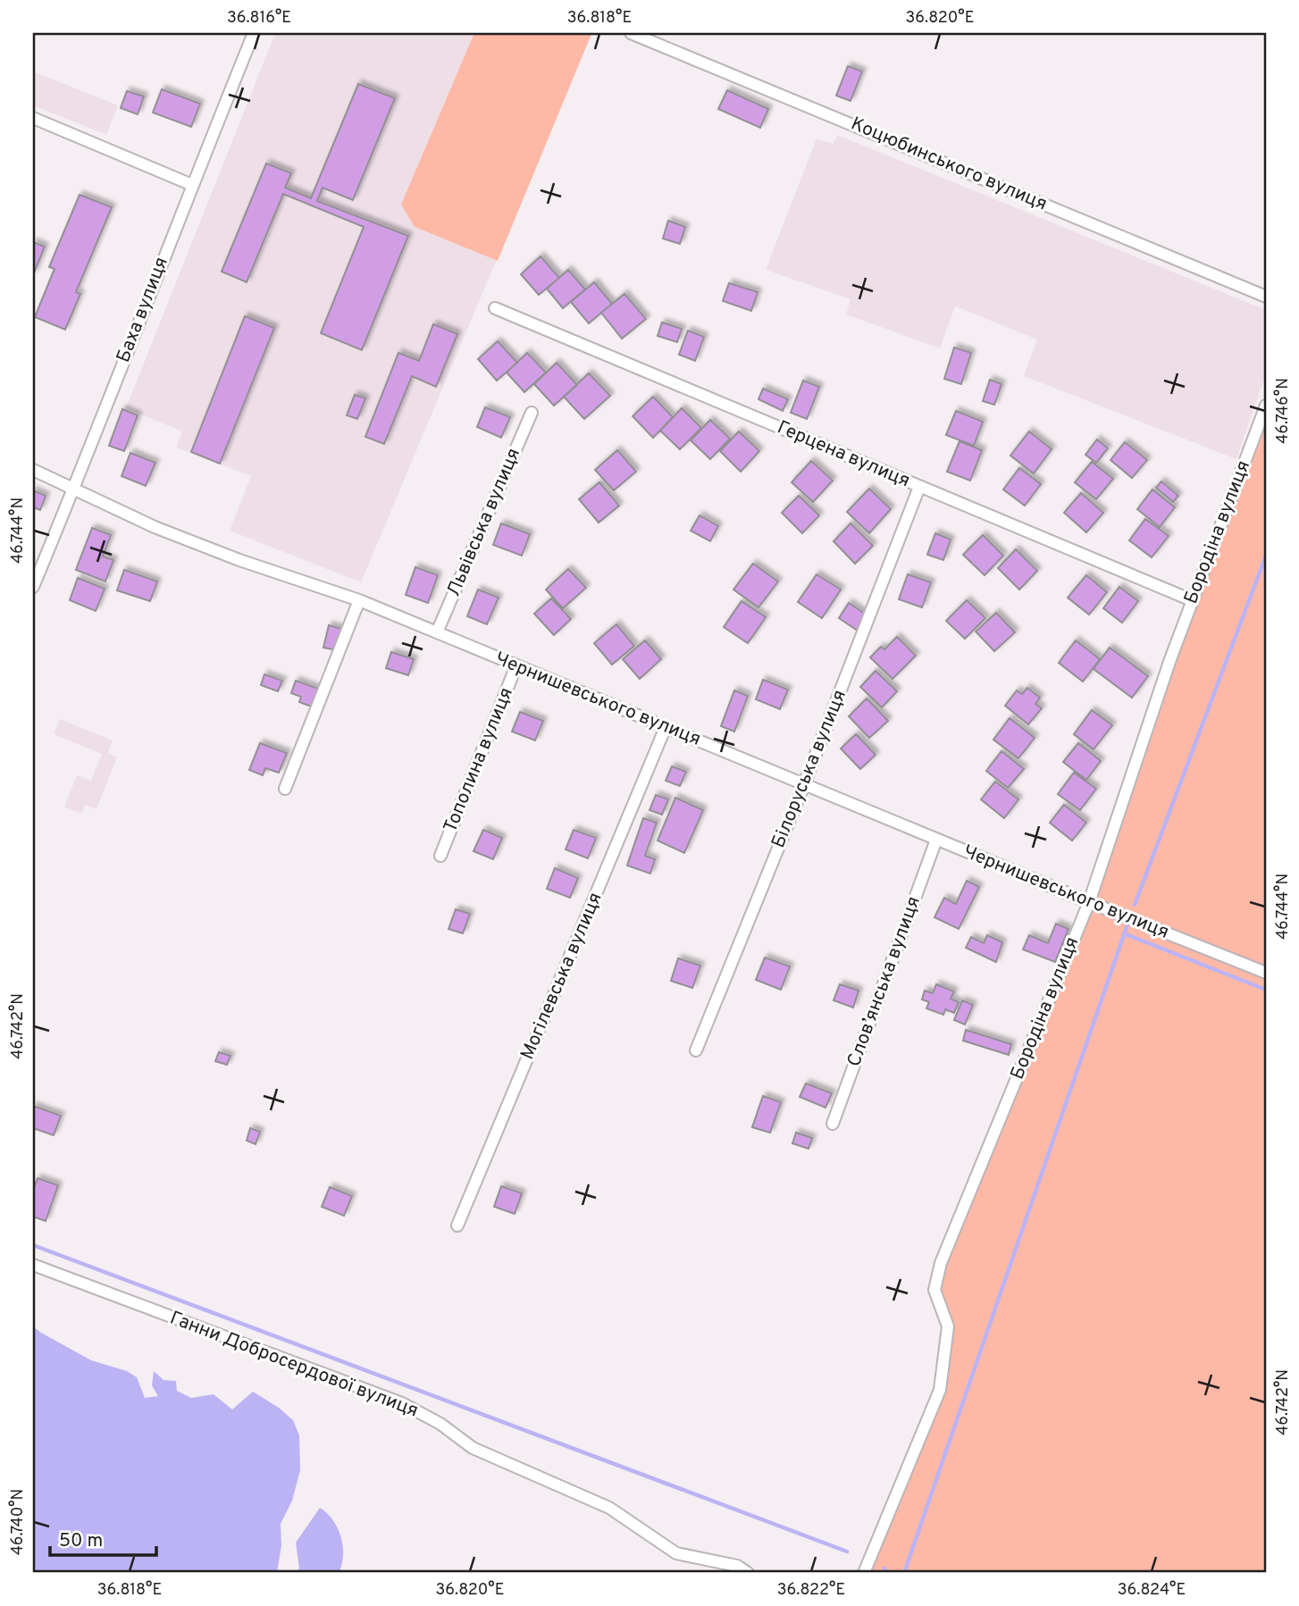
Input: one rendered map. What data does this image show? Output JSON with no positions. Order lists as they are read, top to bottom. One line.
{"streets":{"street":["Коцюбинського вулиця","Баха вулиця","Герцена вулиця","Львівська вулиця","Бородіна вулиця","Чернишевського вулиця","Тополина вулиця","Білоруська вулиця","Могілевська вулиця","Слов’янська вулиця","Ганни Добросердової вулиця"]},"crossings":[["Баха вулиця","Чернишевського вулиця"],["Герцена вулиця","Бородіна вулиця"],["Герцена вулиця","Білоруська вулиця"],["Львівська вулиця","Чернишевського вулиця"],["Бородіна вулиця","Чернишевського вулиця"],["Чернишевського вулиця","Тополина вулиця"],["Чернишевського вулиця","Білоруська вулиця"],["Чернишевського вулиця","Могілевська вулиця"],["Чернишевського вулиця","Слов’янська вулиця"]],"scale_bar":"50 m","coordinates":["36.816°E","36.818°E","36.820°E","46.746°N","46.744°N","46.742°N","46.740°N","36.822°E","36.824°E"]}
